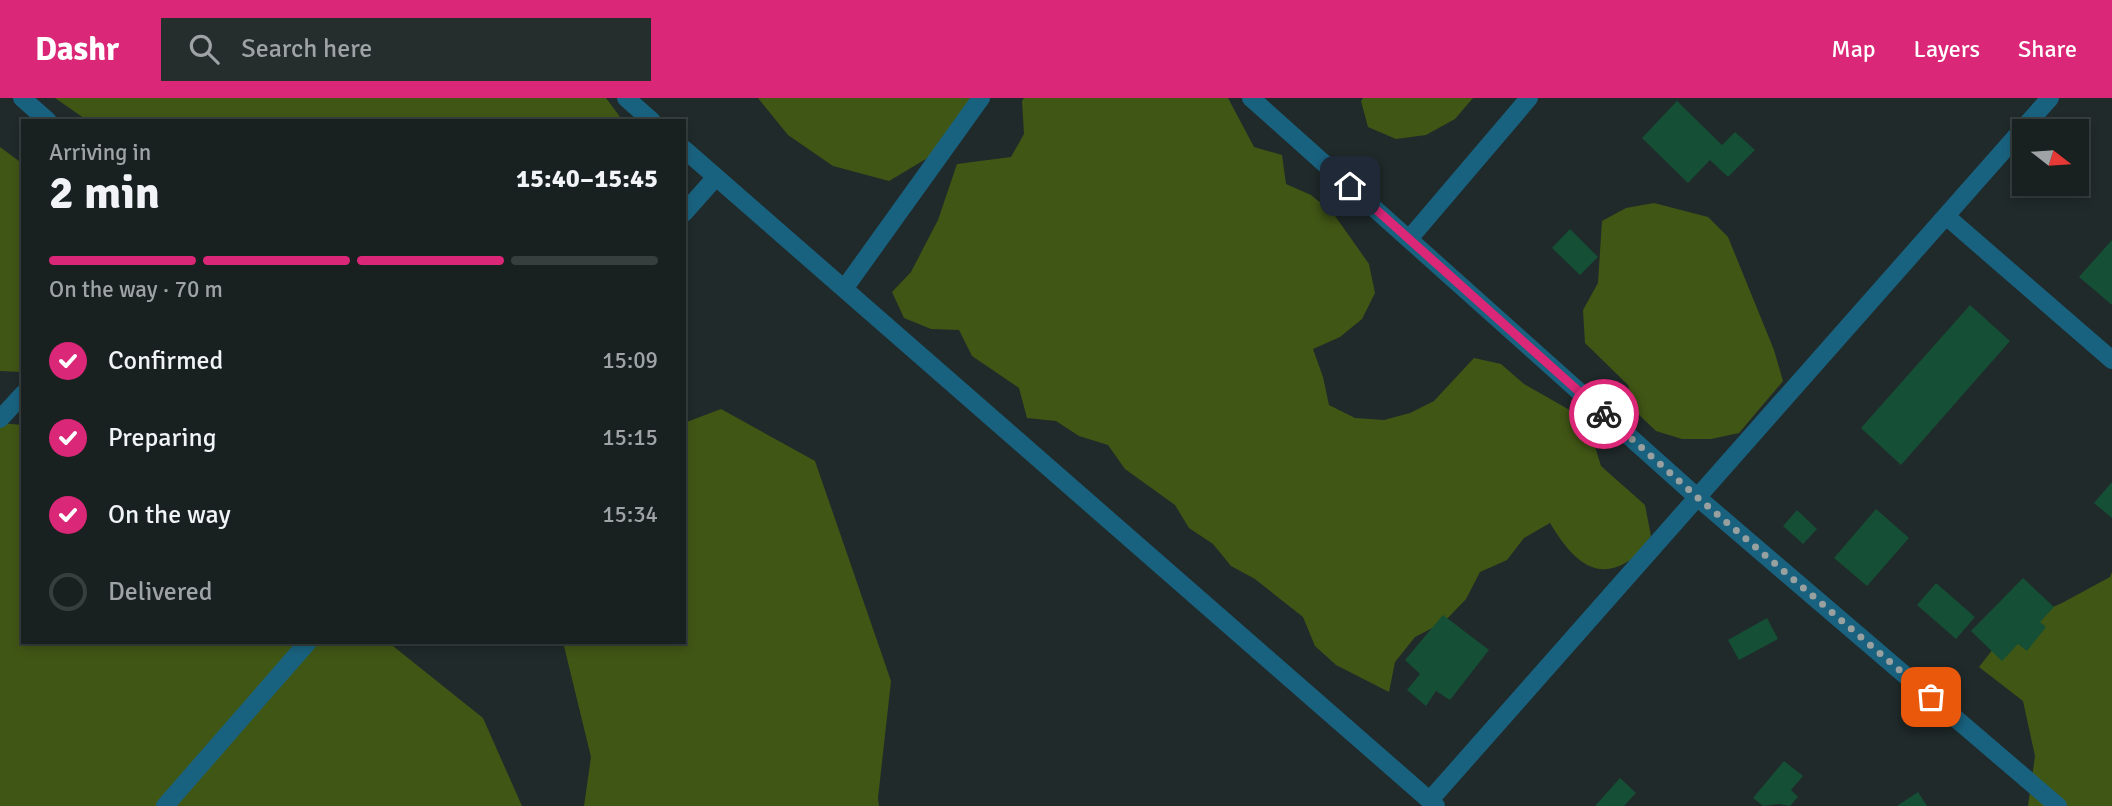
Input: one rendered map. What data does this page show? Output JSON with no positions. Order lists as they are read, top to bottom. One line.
{"north":"right","page":{"header":"Dashr","search":"Search here","nav":["Map","Layers","Share"],"heading":["2 min","Arriving in","15:40–15:45"],"bar":"On the way · 70 m","list":[["Confirmed","15:09"],["Preparing","15:15"],["On the way","15:34"],"Delivered"]}}
